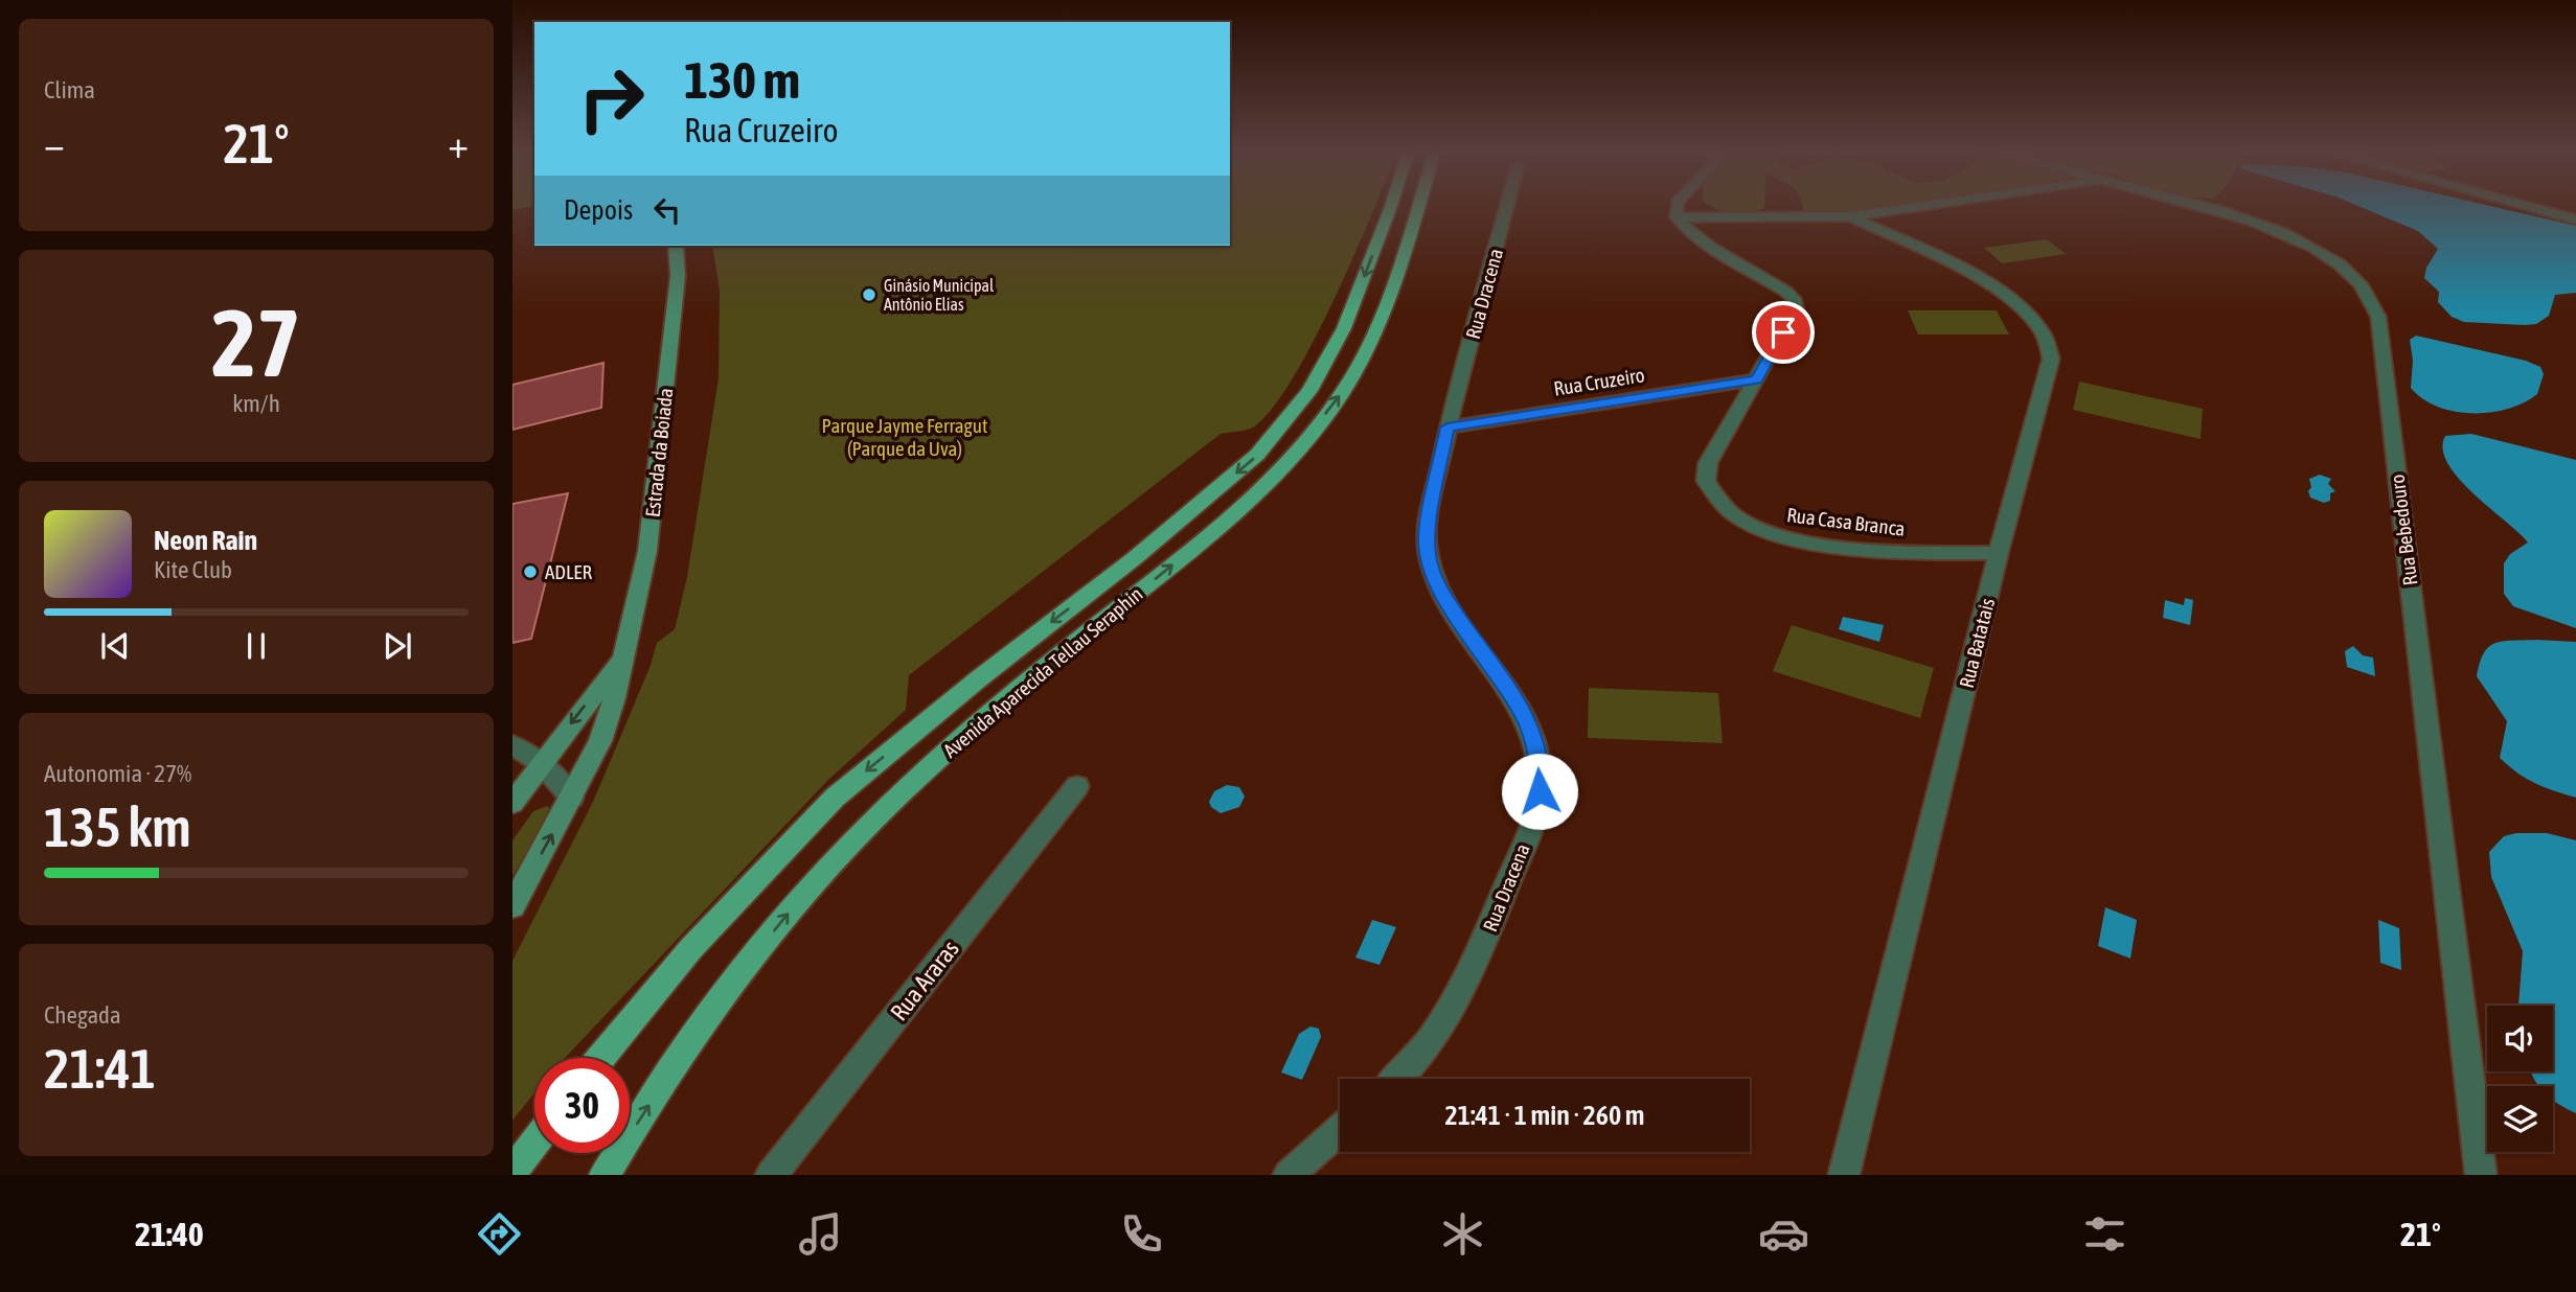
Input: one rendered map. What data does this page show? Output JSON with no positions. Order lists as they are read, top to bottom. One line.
{"streets":{"main road":["Estrada da Boiada","Avenida Aparecida Tellau Seraphin"],"street":["Rua Dracena","Rua Cruzeiro","Rua Casa Branca","Rua Bebedouro","Rua Batatais","Rua Araras"]},"crossings":[["Rua Dracena","Rua Cruzeiro"],["Rua Cruzeiro","Rua Casa Branca"],["Rua Casa Branca","Rua Batatais"]],"parks":["Parque Jayme Ferragut (Parque da Uva)"],"places":["Ginásio Municipal Antônio Elias","ADLER"],"page":{"tile":["Clima",["27","km/h"],["Autonomia · 27%","135 km"],["Chegada","21:41"]],"turn":["130 m","Rua Cruzeiro"],"heat":["−","21°","+"],"then":"Depois","song":["Neon Rain","Kite Club"],"limit":"30","trip":"21:41 · 1 min · 260 m","tabs":["21:40","21°"]}}
